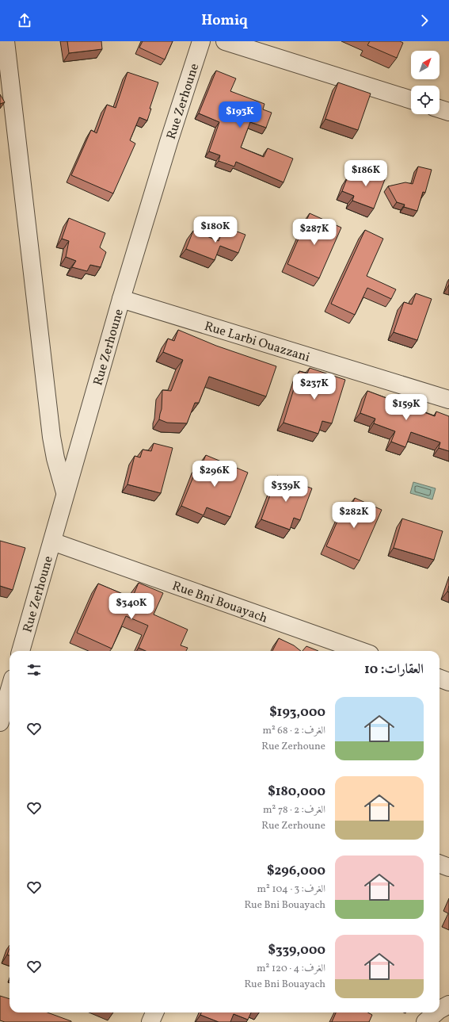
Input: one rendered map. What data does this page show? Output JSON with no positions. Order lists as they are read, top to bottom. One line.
{"streets":{"street":["Rue Zerhoune","Rue Larbi Ouazzani","Rue Bni Bouayach"]},"crossings":[["Rue Zerhoune","Rue Larbi Ouazzani"],["Rue Zerhoune","Rue Bni Bouayach"]],"north":"top right","page":{"header":"Homiq","price":["$193K","$186K","$180K","$287K","$237K","$159K","$296K","$339K","$282K","$340K"],"heading":"العقارات: 10","list":[{"name":"$193,000","note":"الغرف: 2 · 68 m² · Rue Zerhoune"},{"name":"$180,000","note":"الغرف: 2 · 78 m² · Rue Zerhoune"},{"name":"$296,000","note":"الغرف: 3 · 104 m² · Rue Bni Bouayach"},{"name":"$339,000","note":"الغرف: 4 · 120 m² · Rue Bni Bouayach"}]}}
